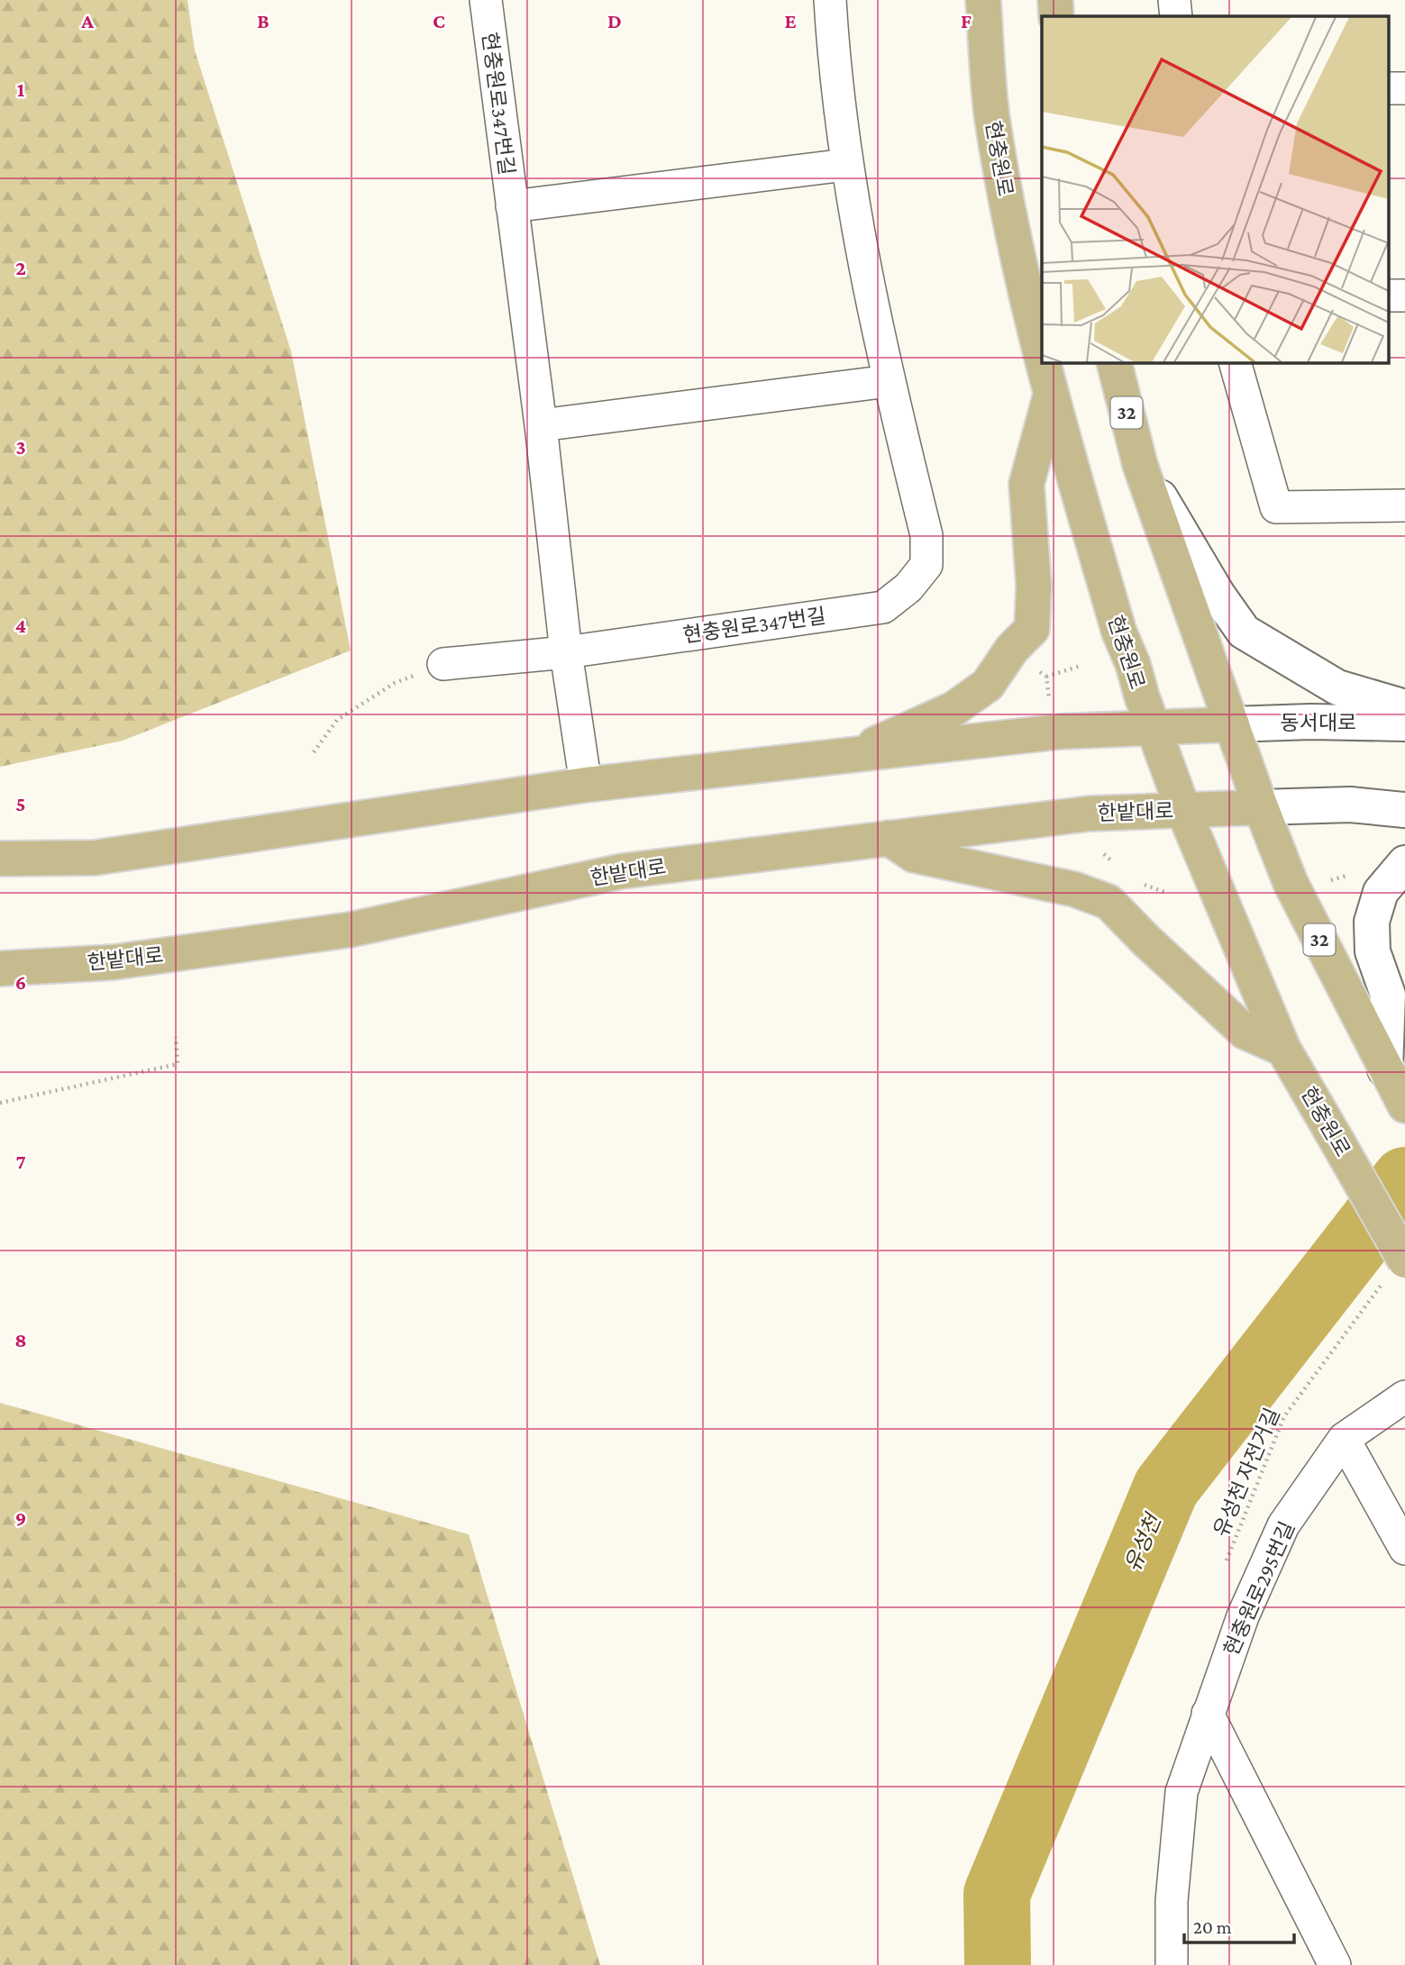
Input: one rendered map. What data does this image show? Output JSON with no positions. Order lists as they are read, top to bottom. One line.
{"streets":{"main road":["현충원로","32","한밭대로"],"street":["현충원로347번길","동서대로","현충원로295번길"],"path":["유성천 자전거길"]},"crossings":[["현충원로","한밭대로"],["현충원로","유성천 자전거길"],["32","동서대로"],["32","한밭대로"]],"water":["유성천"],"scale_bar":"20 m","grid":{"columns":["A","B","C","D","E","F"],"rows":["1","2","3","4","5","6","7","8","9"]}}
